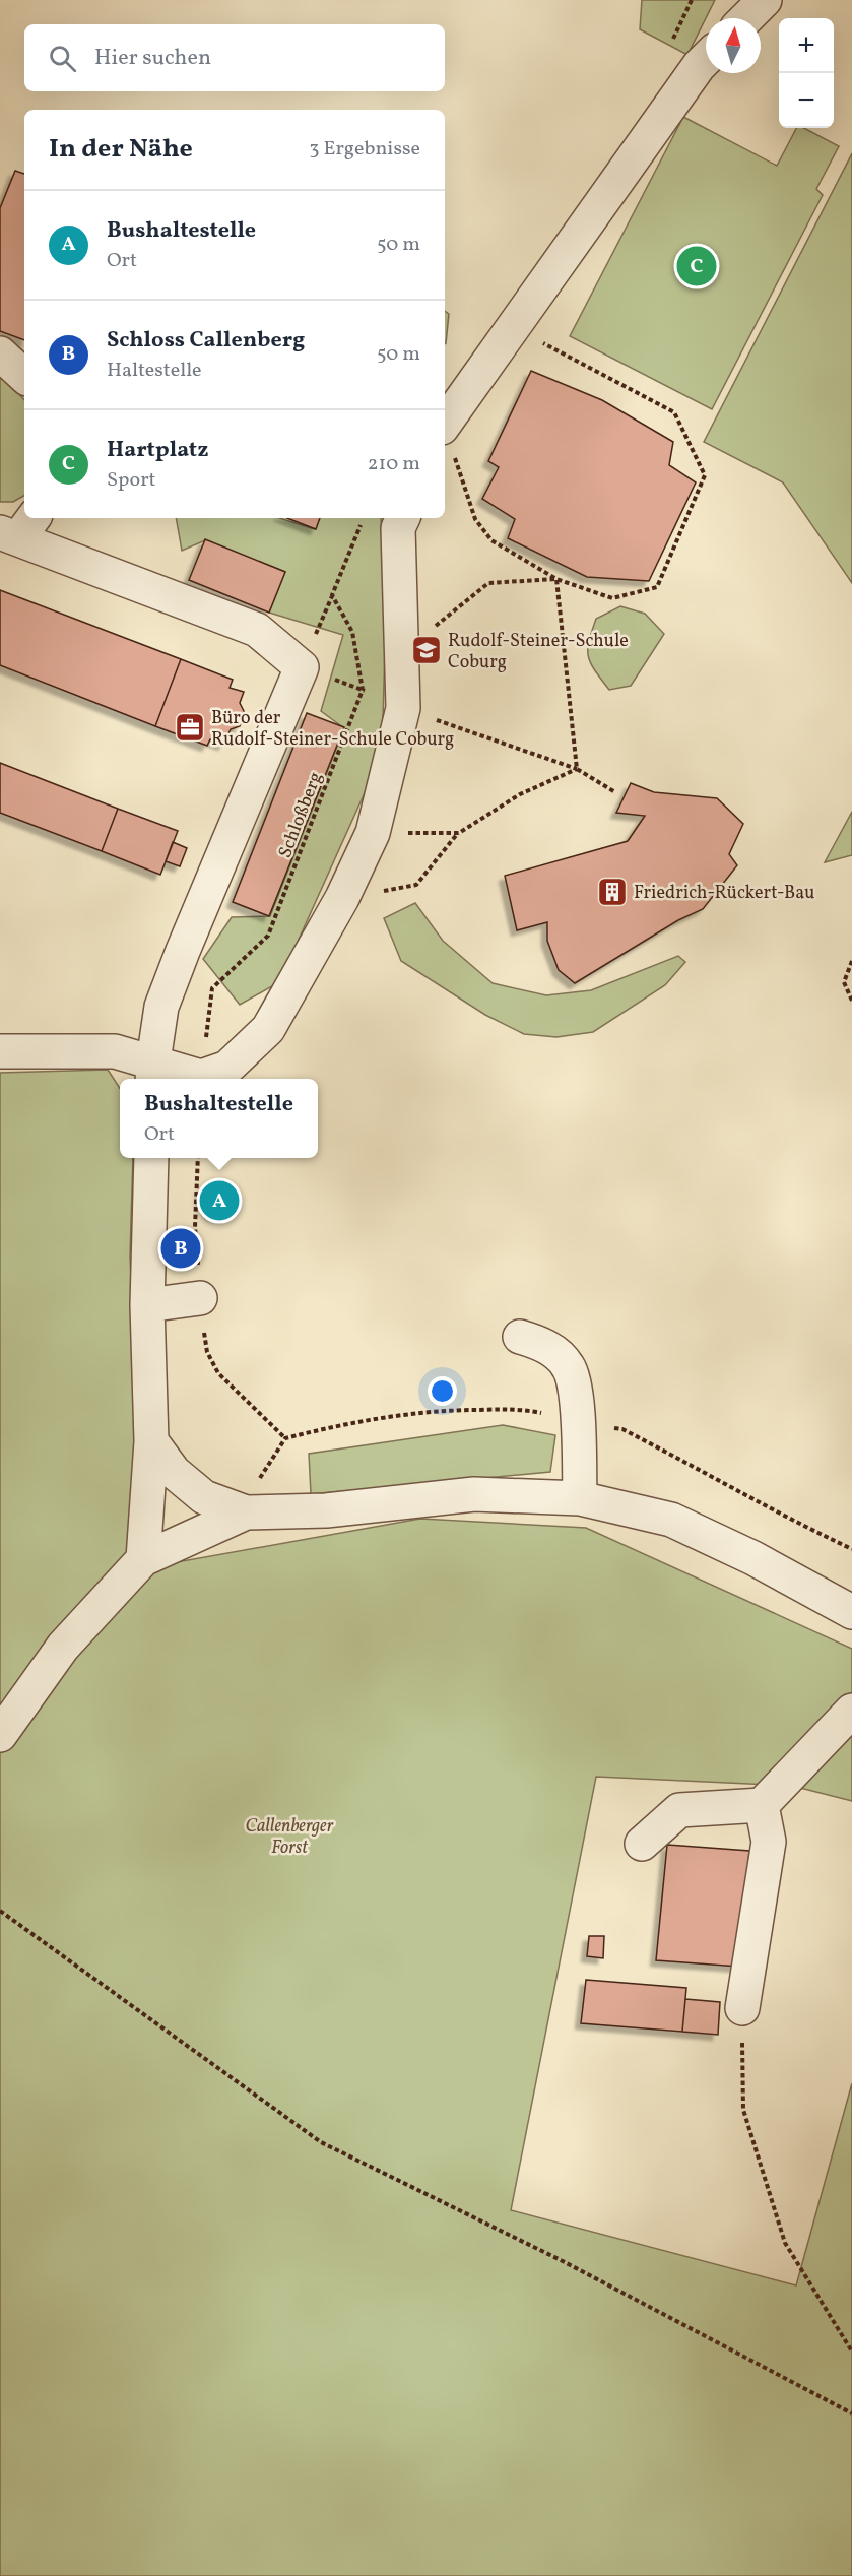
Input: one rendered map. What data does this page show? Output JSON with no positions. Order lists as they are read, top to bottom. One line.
{"streets":{"path":["Schloßberg"]},"parks":["Callenberger Forst"],"places":{"school or university":["Rudolf-Steiner-Schule Coburg"],"office":["Büro der Rudolf-Steiner-Schule Coburg"],"building":["Friedrich-Rückert-Bau"]},"north":"top","page":{"map_buttons":["+","−"],"search":"Hier suchen","heading":["In der Nähe","3 Ergebnisse"],"list":[{"mark":"A","name":"Bushaltestelle","note":"Ort","value":"50 m"},{"mark":"B","name":"Schloss Callenberg","note":"Haltestelle","value":"50 m"},{"mark":"C","name":"Hartplatz","note":"Sport","value":"210 m"}],"pins":["C","A","B"],"popup":["Bushaltestelle","Ort"]}}
